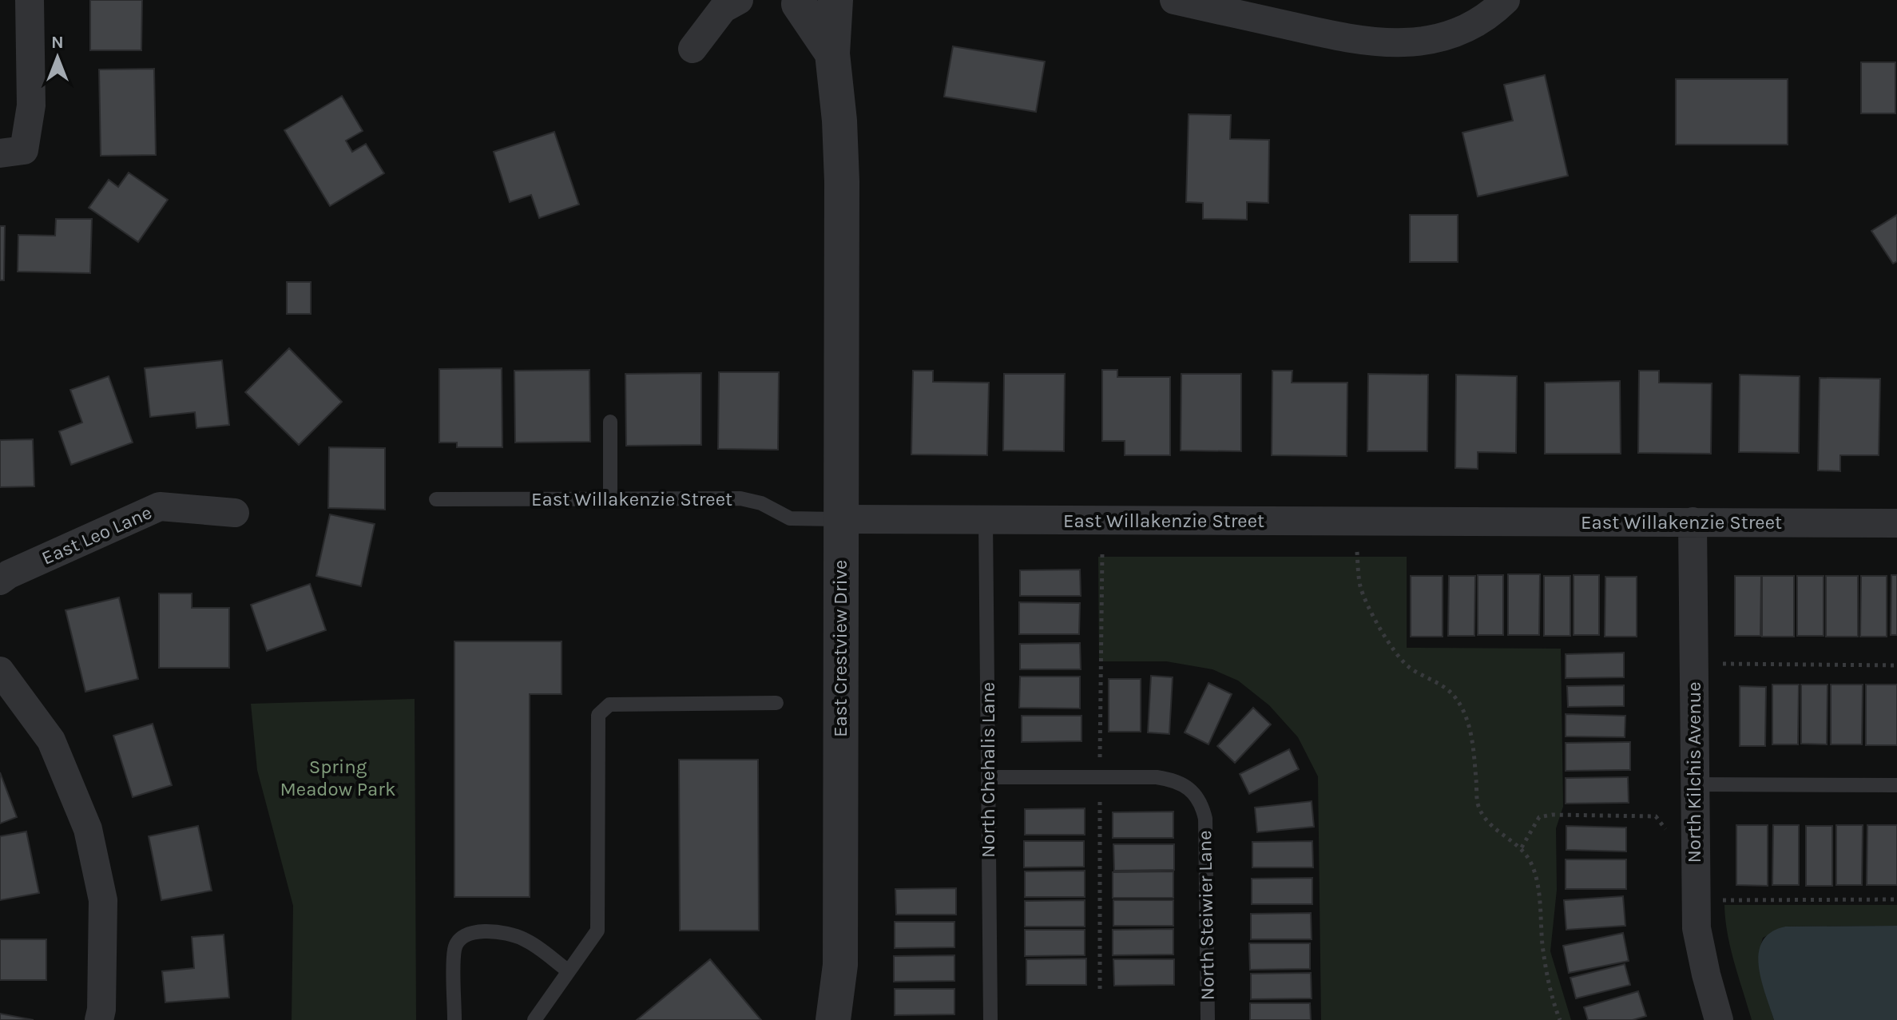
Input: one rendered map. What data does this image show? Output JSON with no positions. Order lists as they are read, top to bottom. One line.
{"streets":{"street":["East Willakenzie Street","East Leo Lane","East Crestview Drive","North Kilchis Avenue"],"lane":["North Chehalis Lane","North Steiwier Lane"]},"crossings":[["East Willakenzie Street","East Crestview Drive"],["East Willakenzie Street","North Chehalis Lane"],["East Willakenzie Street","North Kilchis Avenue"],["North Chehalis Lane","North Steiwier Lane"]],"parks":["Spring Meadow Park"],"north":"top"}
